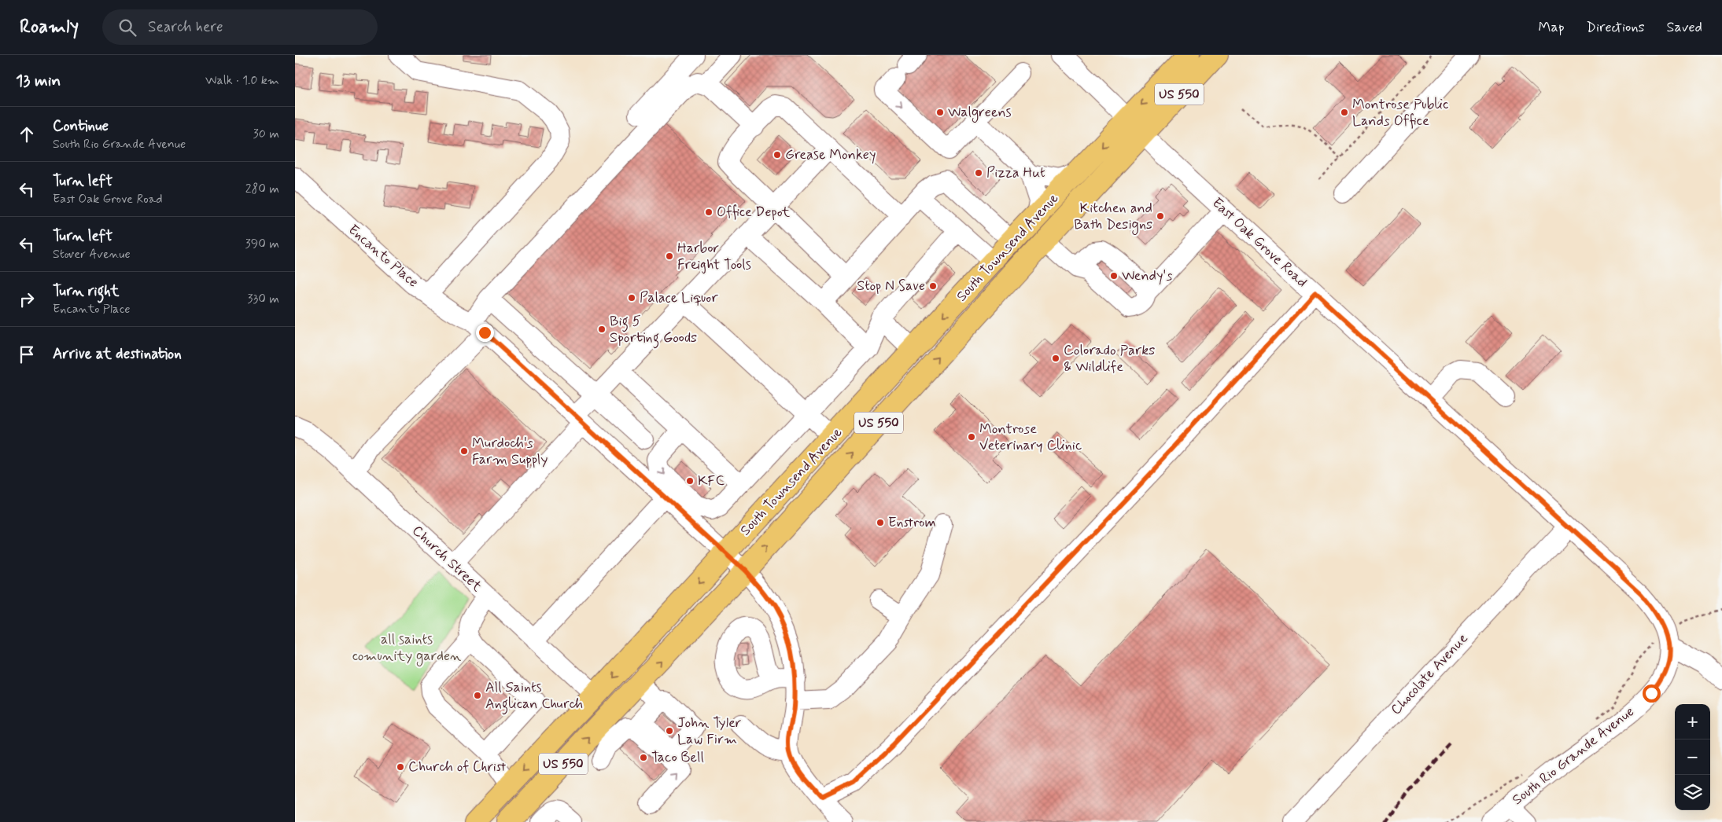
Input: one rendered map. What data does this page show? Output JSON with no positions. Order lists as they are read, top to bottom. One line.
{"streets":{"highway":["US 550","South Townsend Avenue"],"street":["East Oak Grove Road","Encanto Place","Church Street","Chocolate Avenue","South Rio Grande Avenue"]},"crossings":[["East Oak Grove Road","South Townsend Avenue"],["East Oak Grove Road","Chocolate Avenue"],["East Oak Grove Road","South Rio Grande Avenue"],["South Townsend Avenue","Encanto Place"],["South Townsend Avenue","Church Street"]],"parks":["all saints comunity garden"],"places":["Walgreens","Montrose Public Lands Office","Grease Monkey","Pizza Hut","Office Depot","Kitchen and Bath Designs","Harbor Freight Tools","Wendy's","Stop N Save","Palace Liquor","Big 5 Sporting Goods","Colorado Parks & Wildlife","Montrose Veterinary Clinic","Murdoch's Farm Supply","KFC","Enstrom","All Saints Anglican Church","John Tyler Law Firm","Taco Bell","Church of Christ"],"page":{"header":"Roamly","search":"Search here","nav":["Map","Directions","Saved"],"heading":["13 min","Walk · 1.0 km"],"list":[["Continue","South Rio Grande Avenue","30 m"],["Turn left","East Oak Grove Road","280 m"],["Turn left","Stover Avenue","390 m"],["Turn right","Encanto Place","330 m"],"Arrive at destination"],"map_buttons":["+","−"]}}
